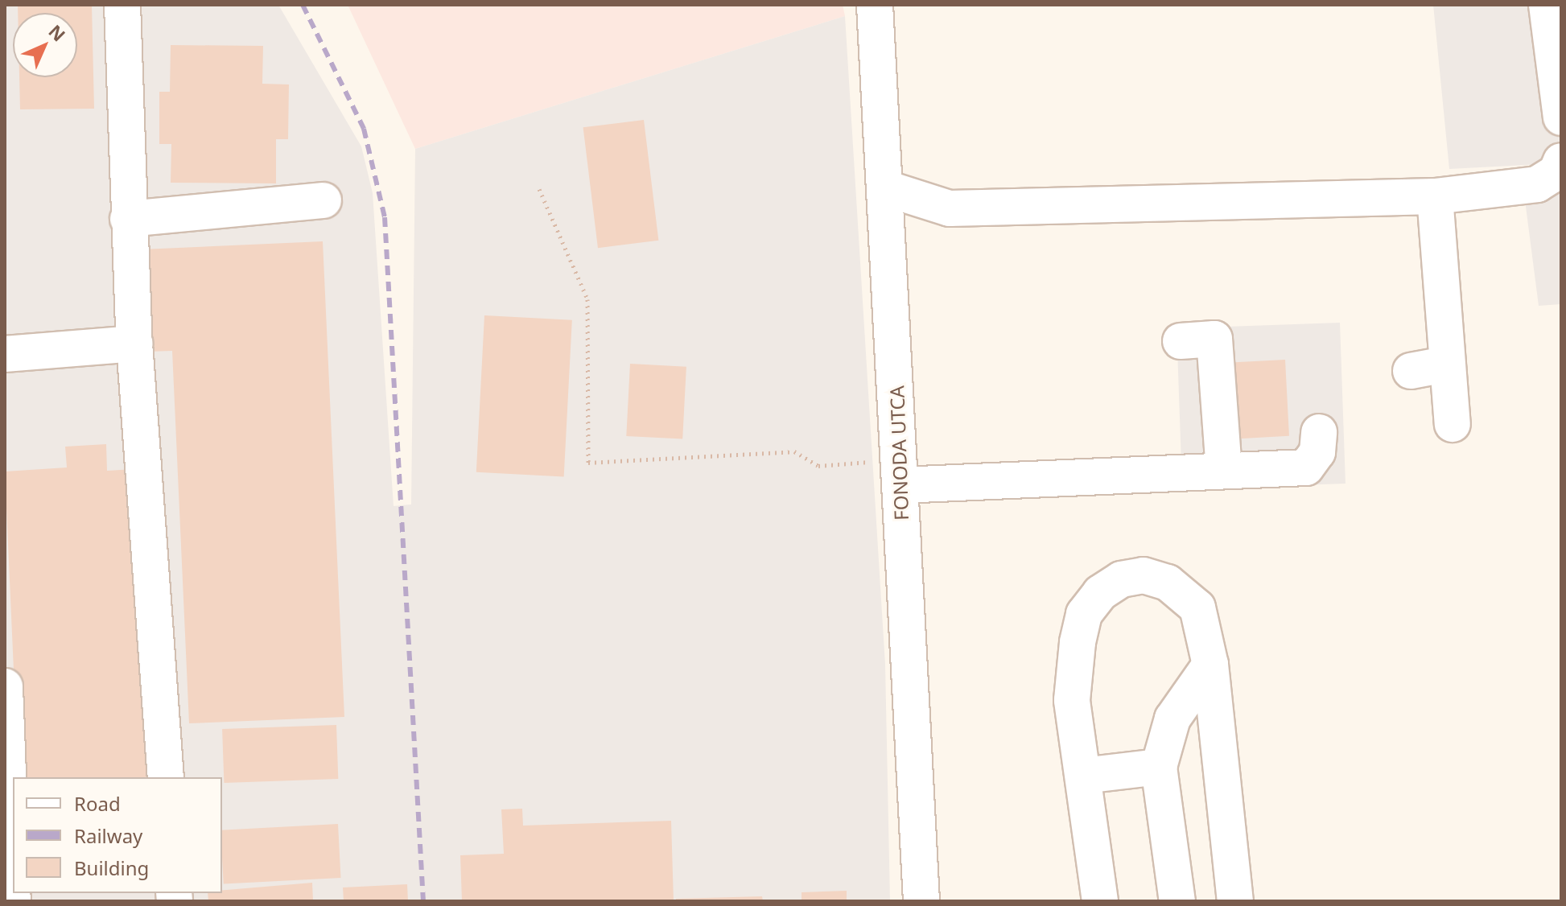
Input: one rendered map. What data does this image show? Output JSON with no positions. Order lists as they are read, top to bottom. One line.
{"streets":{"street":["FONODA UTCA"]},"legend":["Road","Railway","Building"],"north":"top right"}
